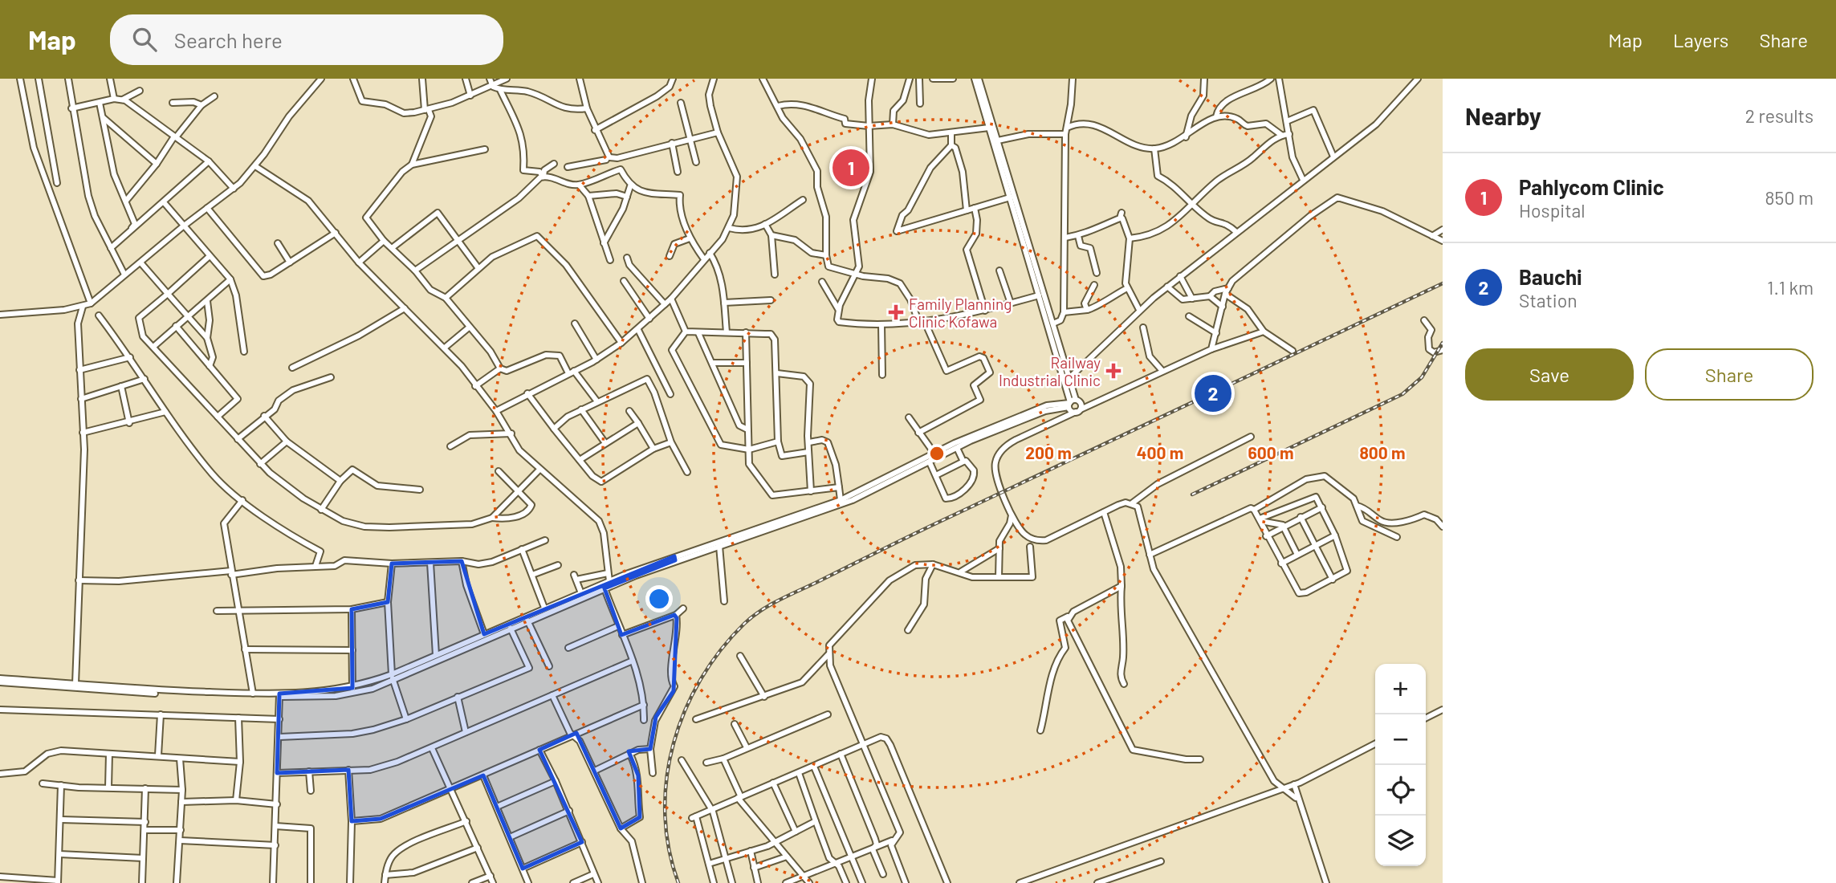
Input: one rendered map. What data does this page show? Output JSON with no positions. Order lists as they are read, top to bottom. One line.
{"places":{"health":["Family Planning Clinic Kofawa","Railway Industrial Clinic"]},"page":{"header":"Map","search":"Search here","nav":["Map","Layers","Share"],"heading":["Nearby","2 results"],"pins":["1","2"],"list":[{"mark":"1","name":"Pahlycom Clinic","note":"Hospital","value":"850 m"},{"mark":"2","name":"Bauchi","note":"Station","value":"1.1 km"}],"buttons":["Save","Share"],"map_buttons":["+","−"]},"rings":["200 m","400 m","600 m","800 m"]}
